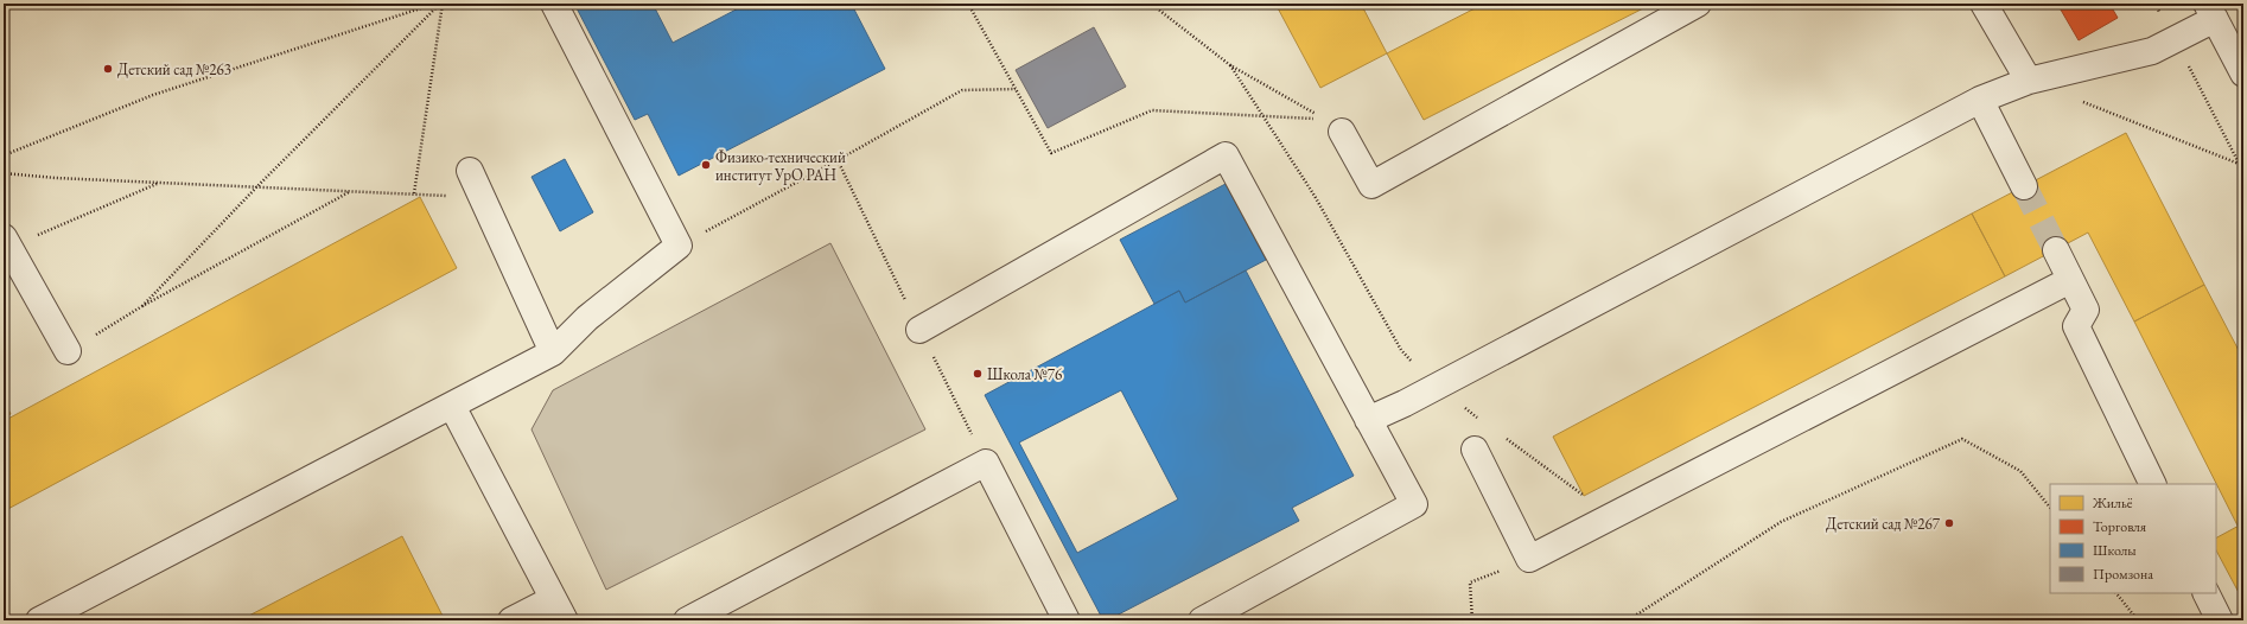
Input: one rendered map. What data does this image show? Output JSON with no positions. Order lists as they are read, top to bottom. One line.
{"places":["Детский сад №263","Физико-технический институт УрО РАН","Школа №76","Детский сад №267"],"legend":["Жильё","Торговля","Школы","Промзона"]}
